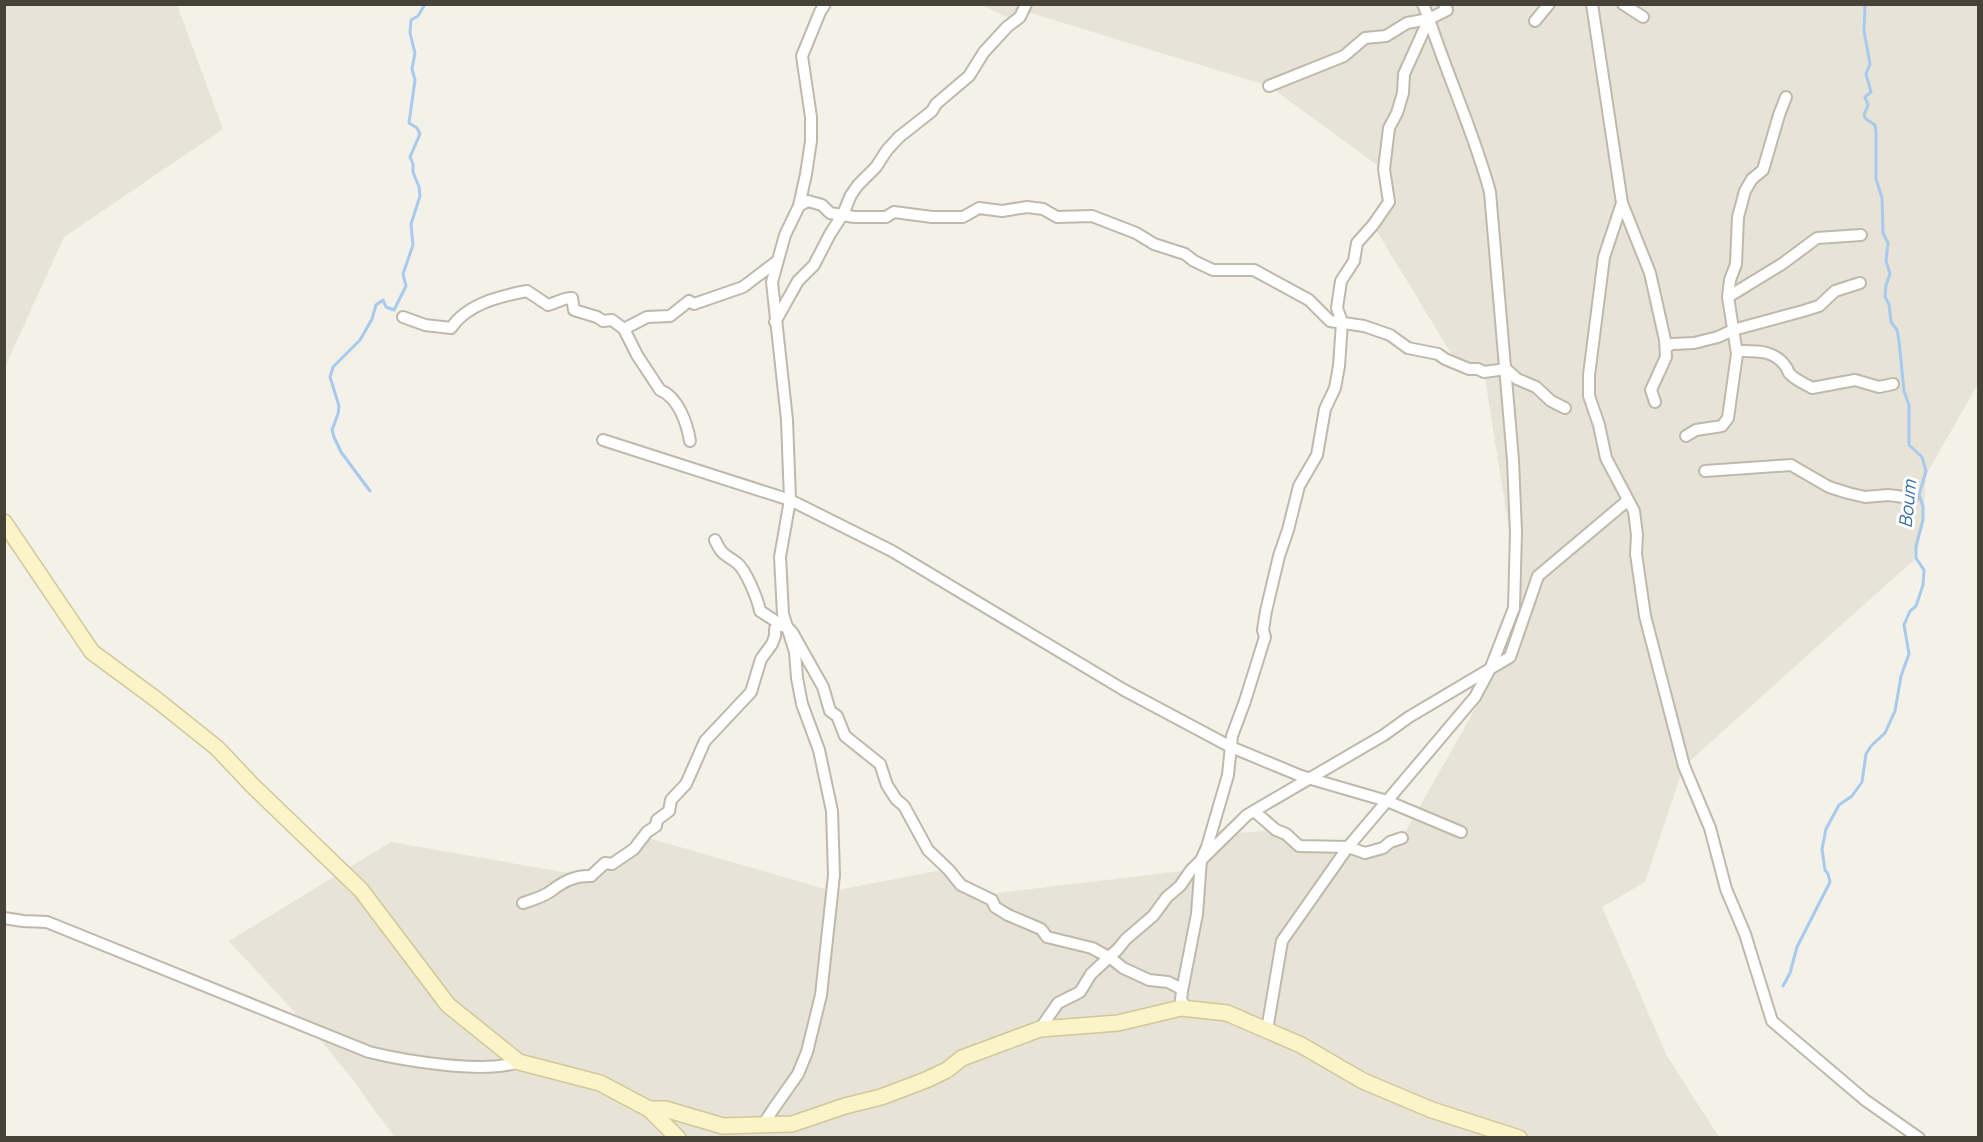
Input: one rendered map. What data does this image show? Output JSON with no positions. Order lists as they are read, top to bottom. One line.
{"water":["Boum"]}
